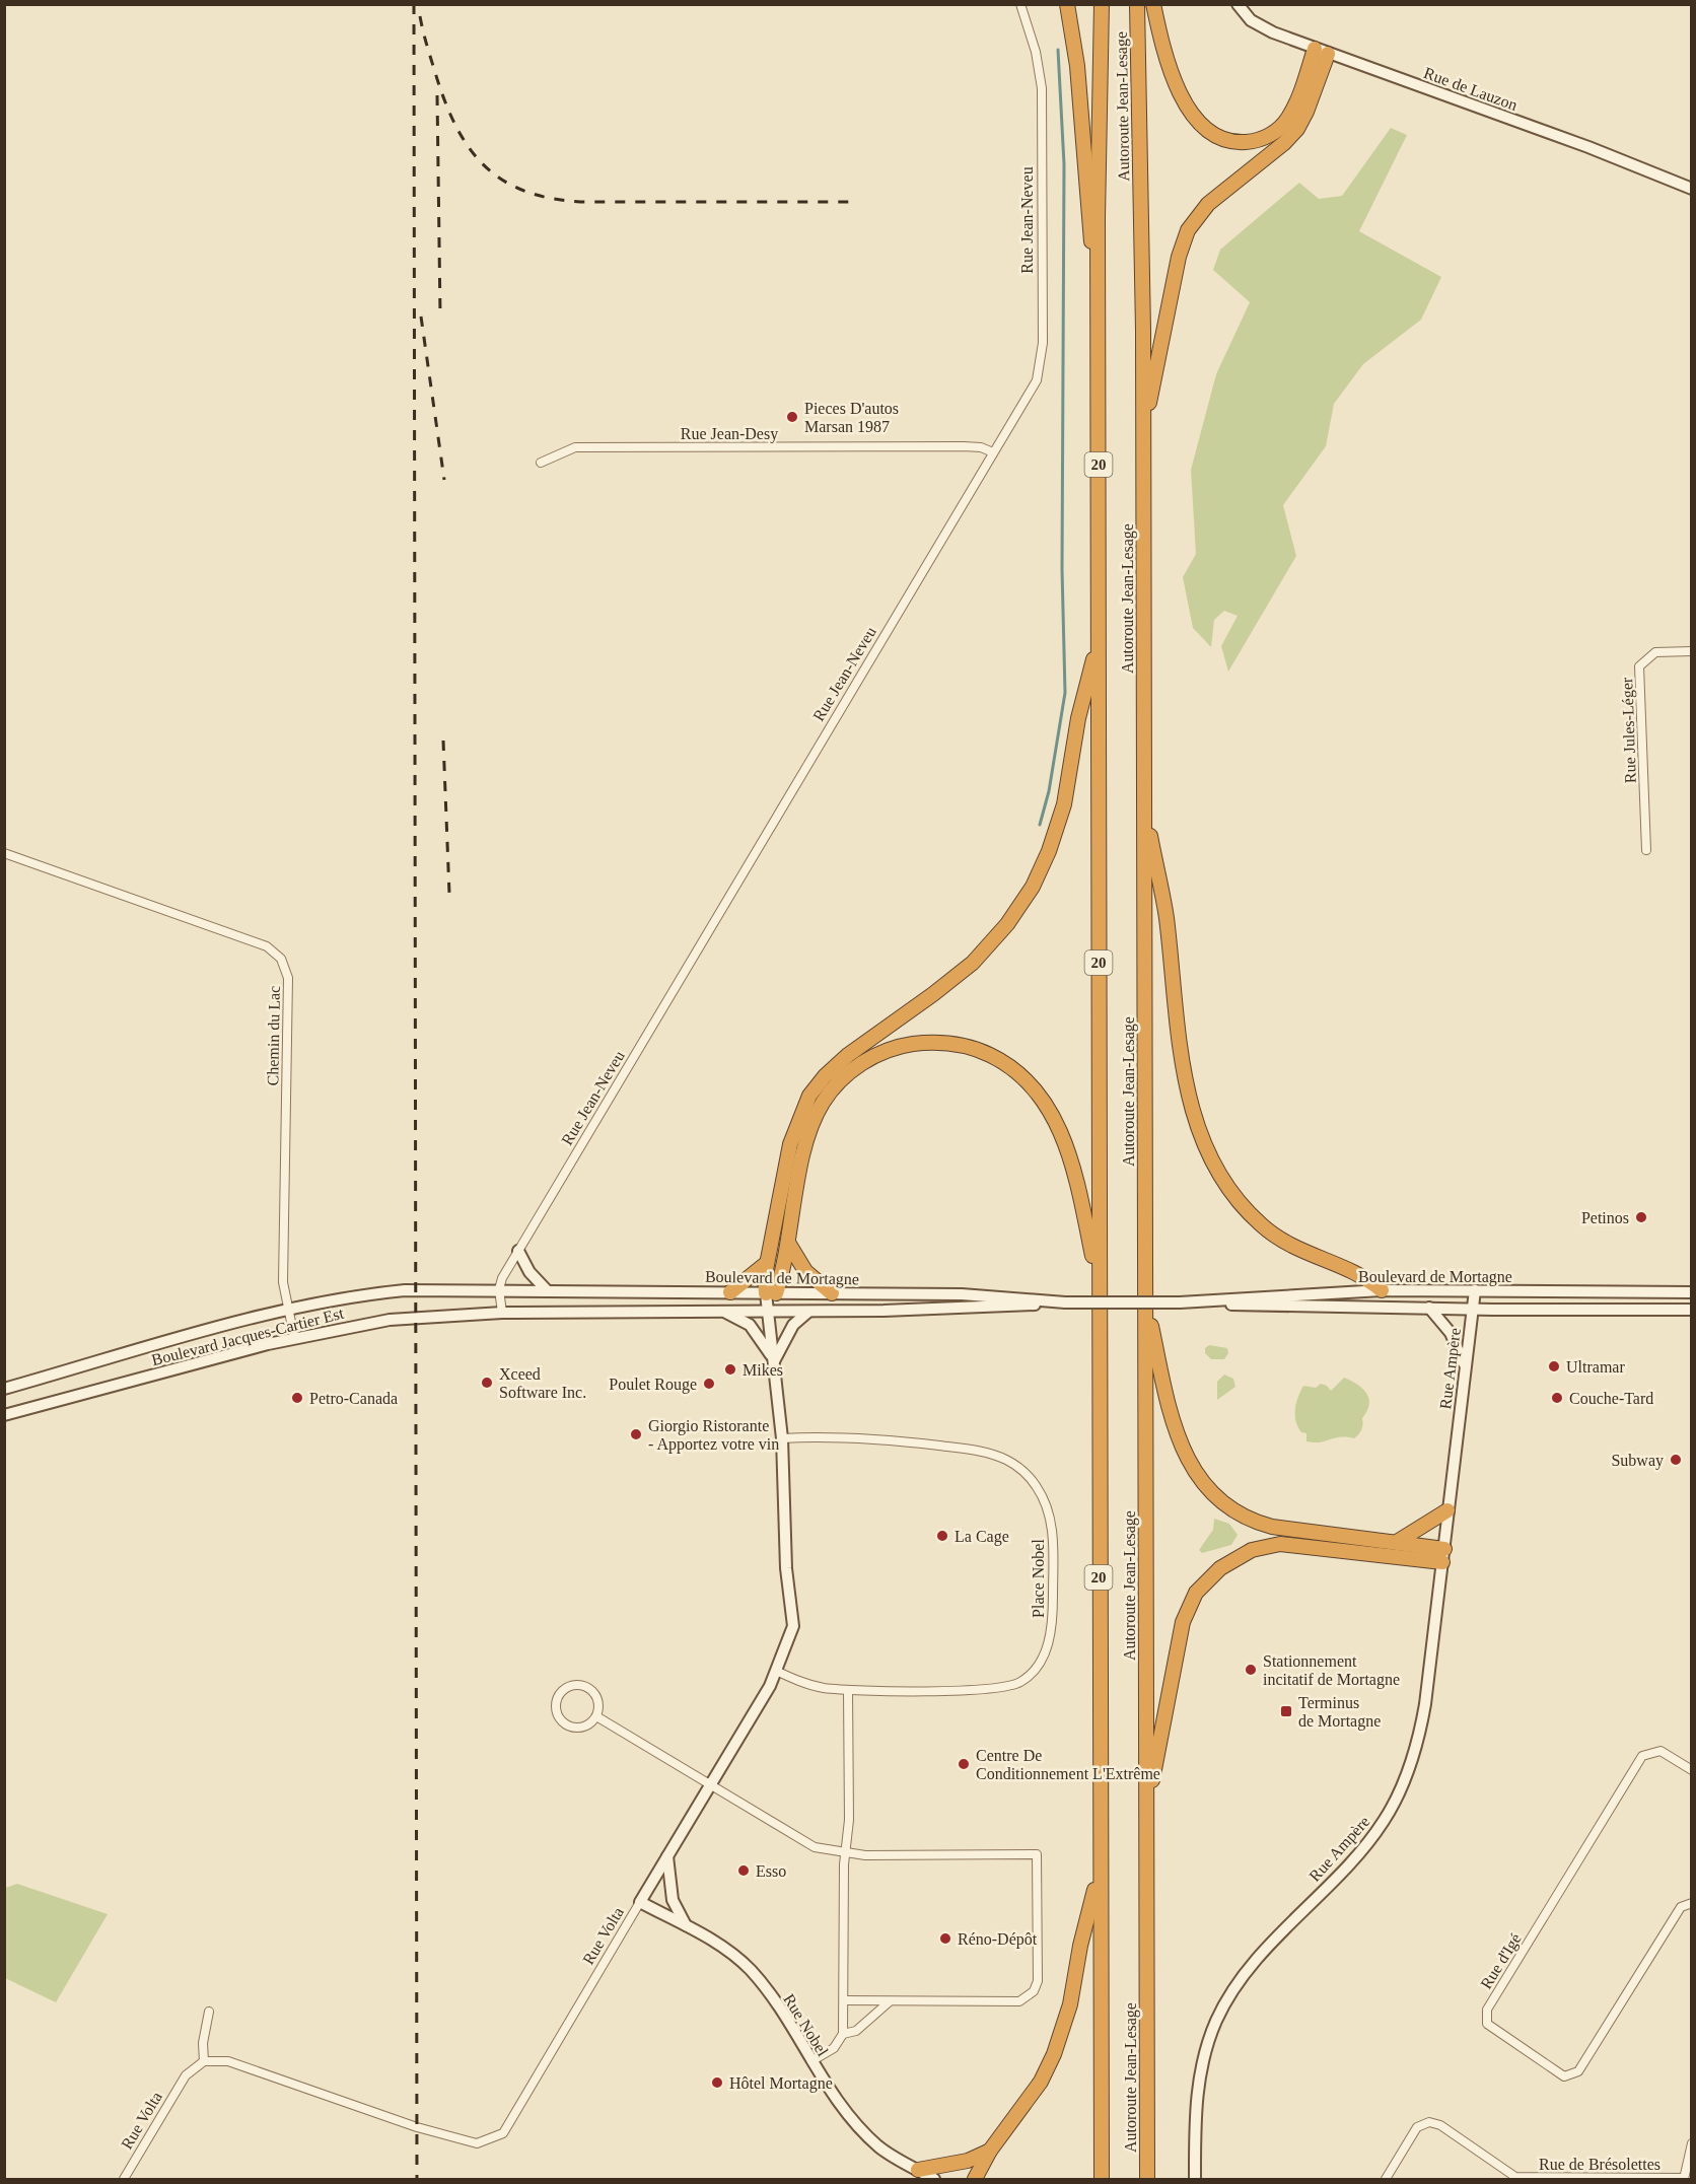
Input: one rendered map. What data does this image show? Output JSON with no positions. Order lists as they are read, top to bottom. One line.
{"streets":{"highway":["Autoroute Jean-Lesage","20"],"main road":["Rue de Lauzon","Boulevard de Mortagne","Boulevard Jacques-Cartier Est","Rue Ampère","Rue Volta","Rue Nobel"],"street":["Rue Jean-Neveu","Rue Jean-Desy","Rue Jules-Léger","Chemin du Lac","Place Nobel","Rue d'Igé","Rue de Brésolettes"]},"crossings":[["Rue Jean-Neveu","Rue Jean-Desy"],["Rue Jean-Neveu","Boulevard de Mortagne"],["Rue Jean-Neveu","Boulevard Jacques-Cartier Est"],["Chemin du Lac","Boulevard Jacques-Cartier Est"],["Boulevard de Mortagne","Boulevard Jacques-Cartier Est"],["Boulevard de Mortagne","Rue Ampère"],["Boulevard de Mortagne","Rue Volta"],["Place Nobel","Rue Volta"],["Rue Volta","Rue Nobel"]],"places":{"other":["Pieces D'autos Marsan 1987","Petinos","Ultramar","Mikes","Xceed Software Inc.","Poulet Rouge","Petro-Canada","Couche-Tard","Giorgio Ristorante - Apportez votre vin","Subway","La Cage","Stationnement incitatif de Mortagne","Centre De Conditionnement L'Extrême","Esso","Réno-Dépôt","Hôtel Mortagne"],"transit":["Terminus de Mortagne"]}}
